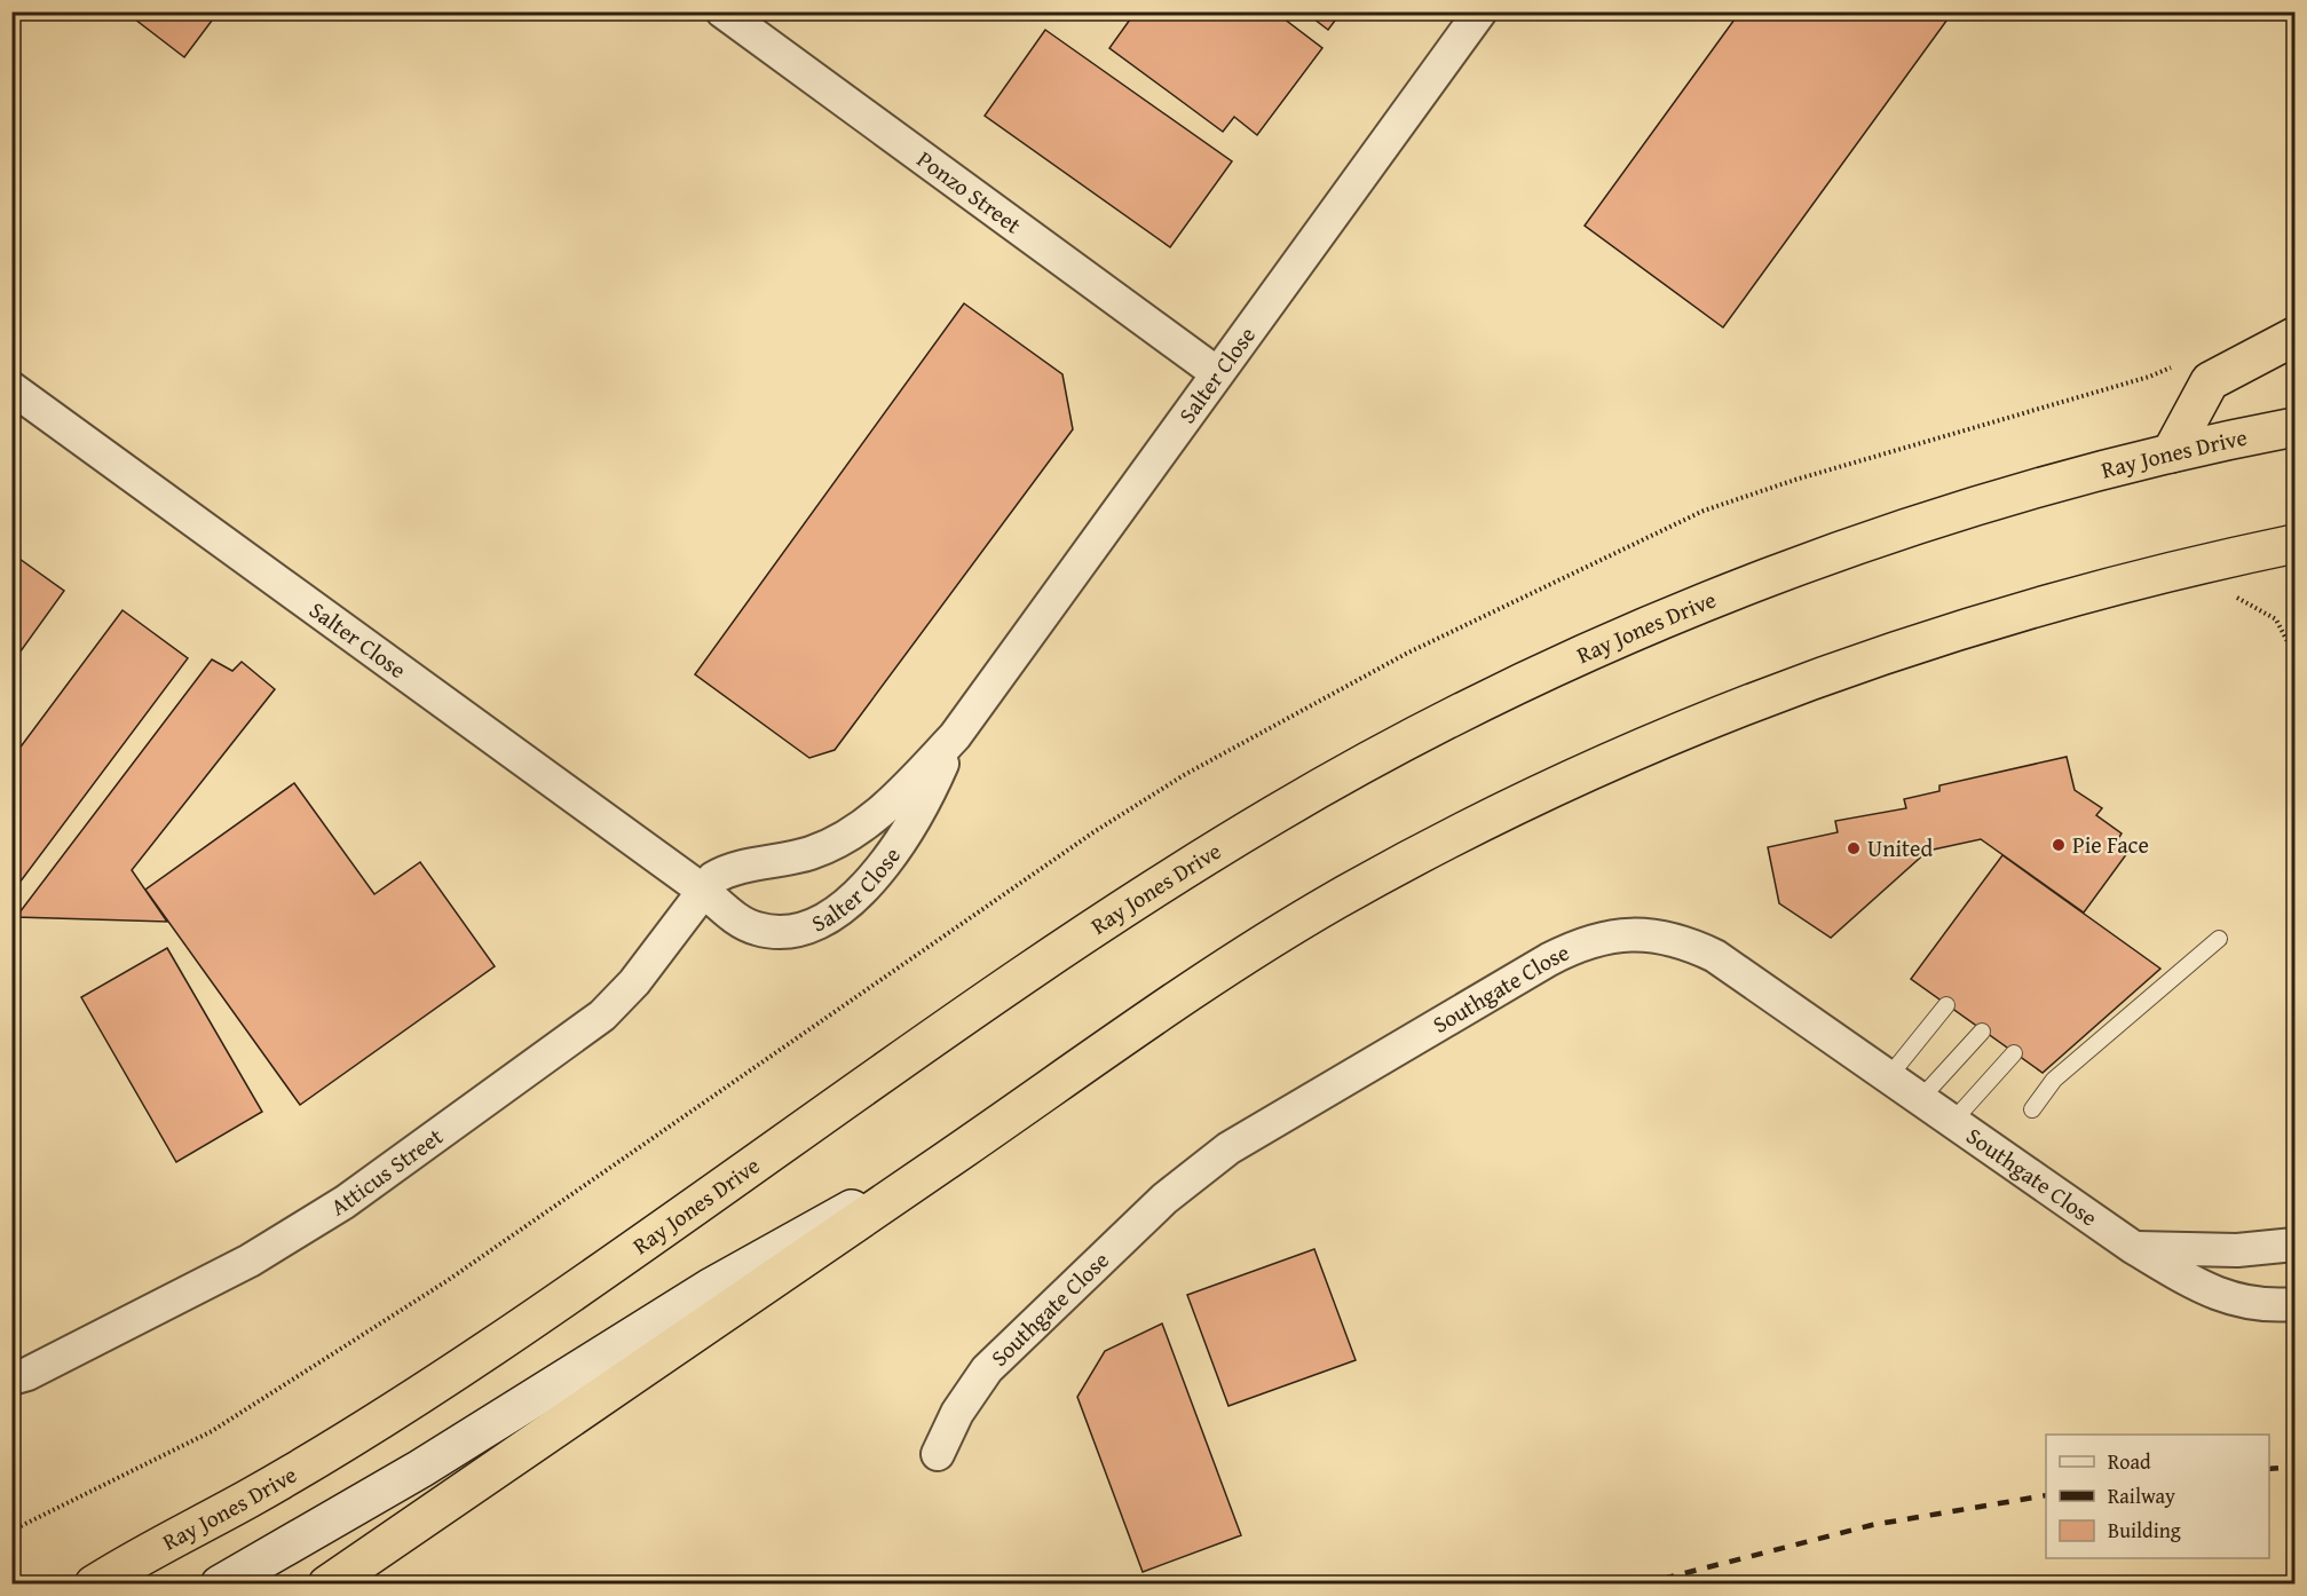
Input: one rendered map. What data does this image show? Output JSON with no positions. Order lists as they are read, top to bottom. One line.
{"streets":{"highway":["Ray Jones Drive"],"street":["Ponzo Street","Salter Close","Southgate Close","Atticus Street"]},"crossings":[["Ponzo Street","Salter Close"],["Salter Close","Atticus Street"]],"places":["Pie Face","United"],"legend":["Road","Railway","Building"]}
